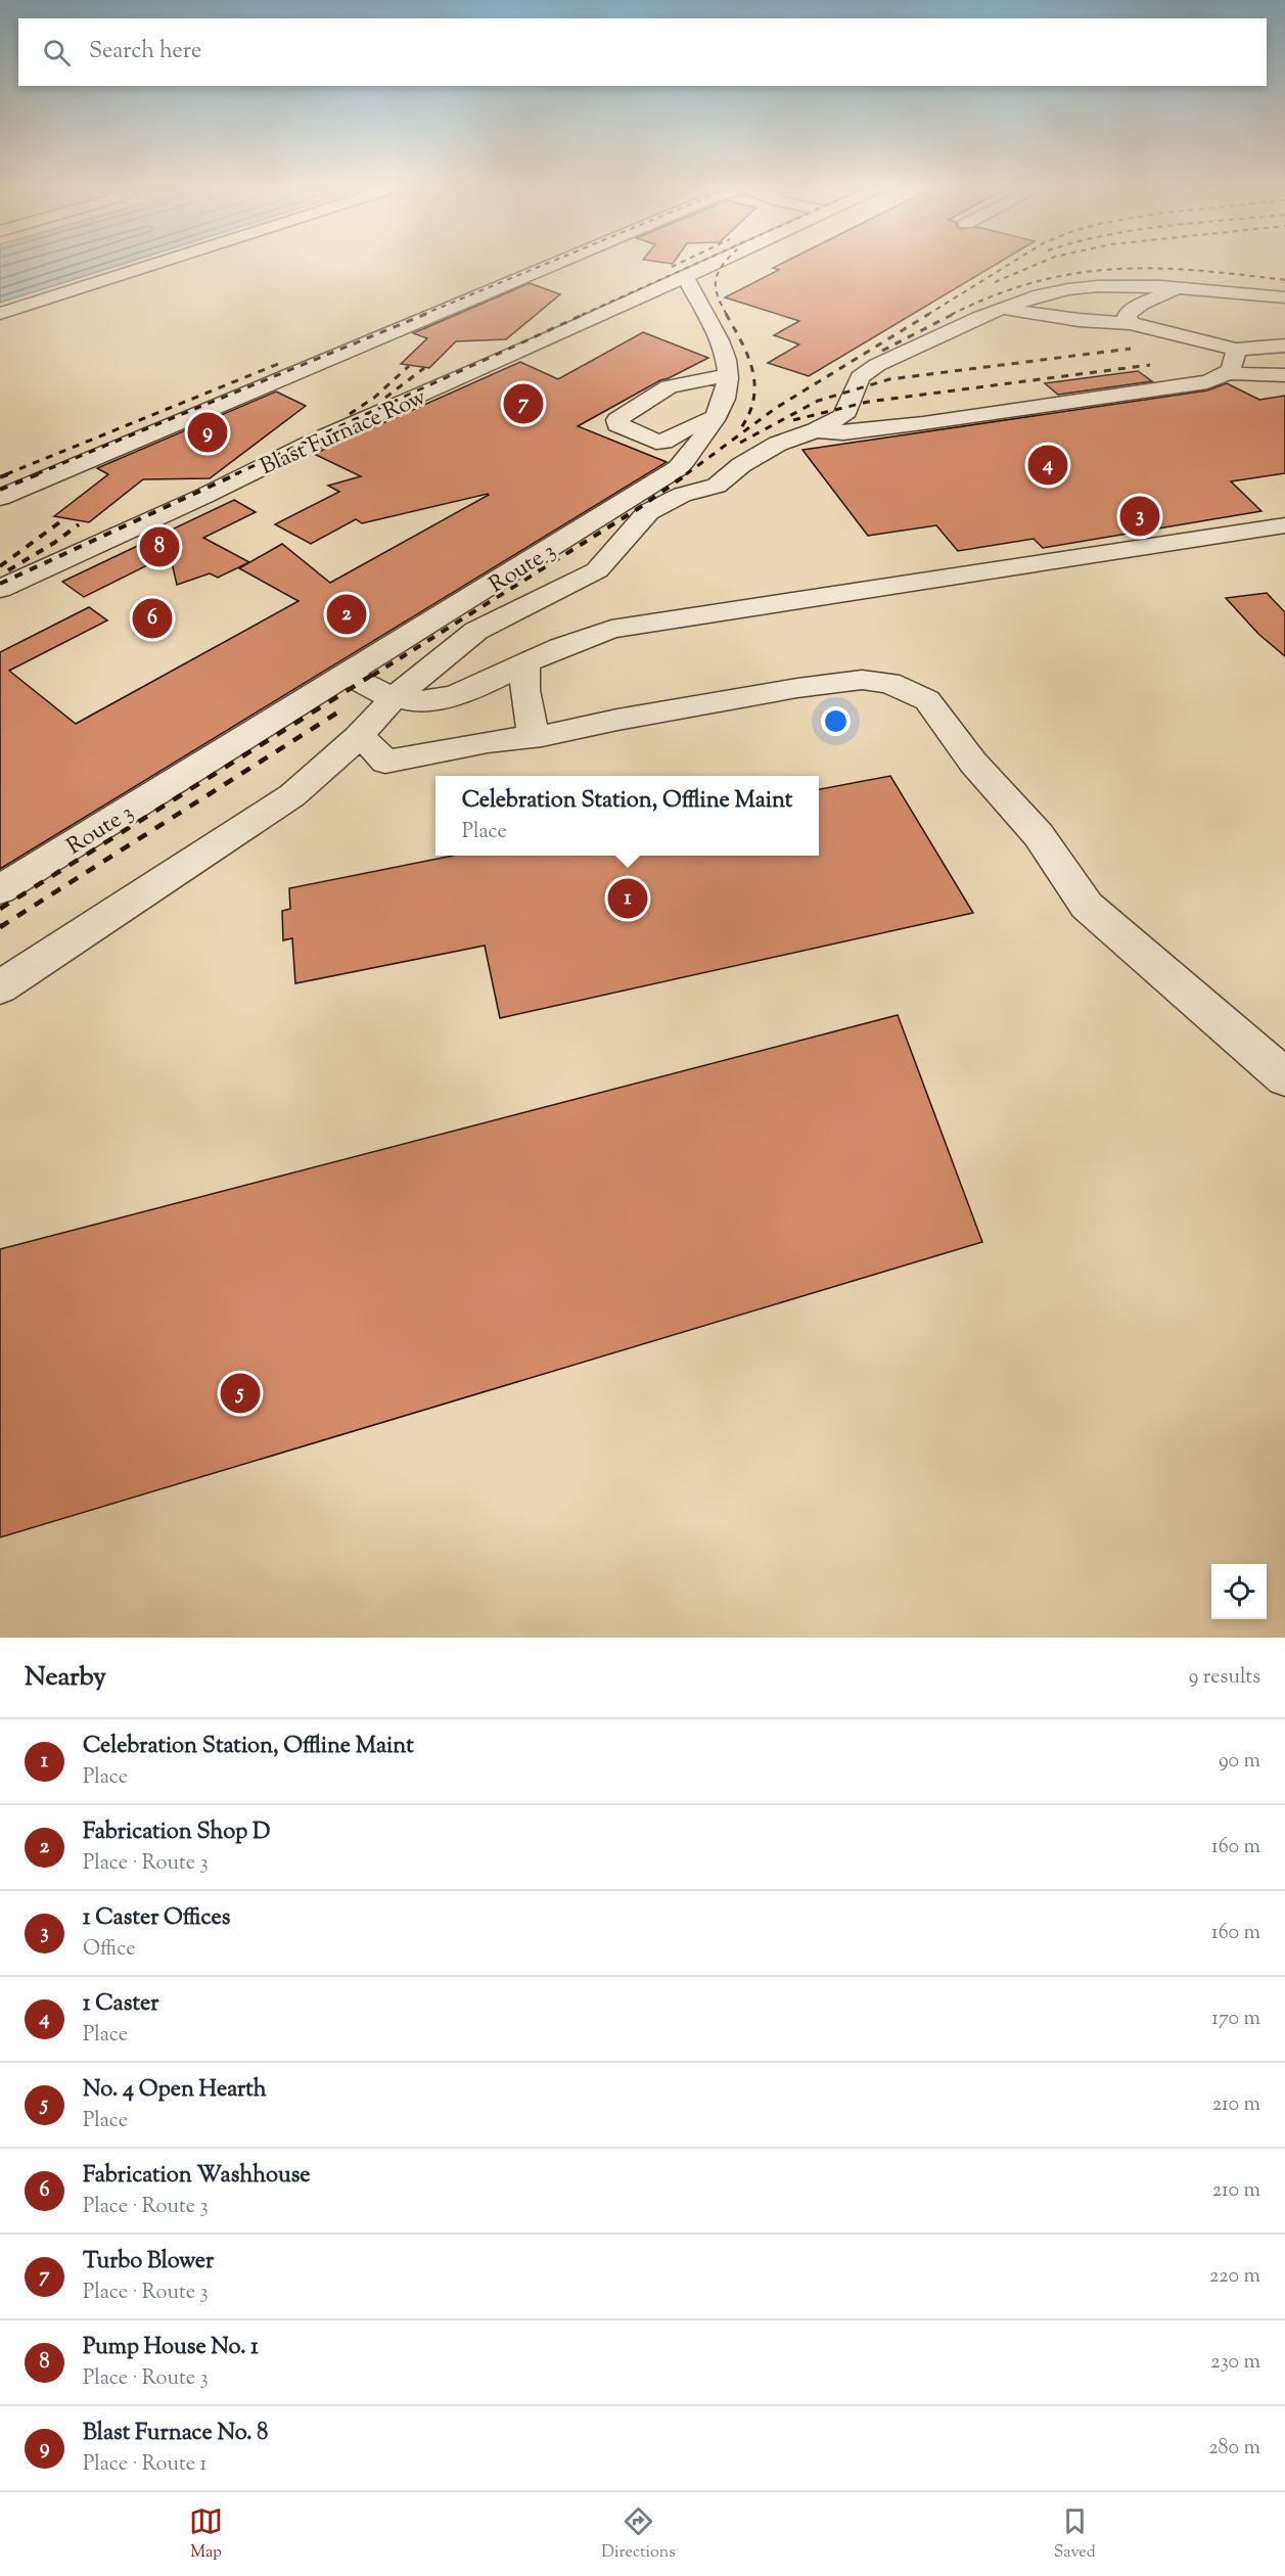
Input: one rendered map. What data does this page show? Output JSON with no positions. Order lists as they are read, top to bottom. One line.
{"streets":{"street":["Blast Furnace Row","Route 3"]},"crossings":[["Blast Furnace Row","Route 3"]],"page":{"search":"Search here","pins":["7","9","4","3","8","2","6","1","5"],"popup":["Celebration Station, Offline Maint","Place"],"heading":["Nearby","9 results"],"list":[{"mark":"1","name":"Celebration Station, Offline Maint","note":"Place","value":"90 m"},{"mark":"2","name":"Fabrication Shop D","note":"Place · Route 3","value":"160 m"},{"mark":"3","name":"1 Caster Offices","note":"Office","value":"160 m"},{"mark":"4","name":"1 Caster","note":"Place","value":"170 m"},{"mark":"5","name":"No. 4 Open Hearth","note":"Place","value":"210 m"},{"mark":"6","name":"Fabrication Washhouse","note":"Place · Route 3","value":"210 m"},{"mark":"7","name":"Turbo Blower","note":"Place · Route 3","value":"220 m"},{"mark":"8","name":"Pump House No. 1","note":"Place · Route 3","value":"230 m"},{"mark":"9","name":"Blast Furnace No. 8","note":"Place · Route 1","value":"280 m"}],"nav":["Map","Directions","Saved"]}}
